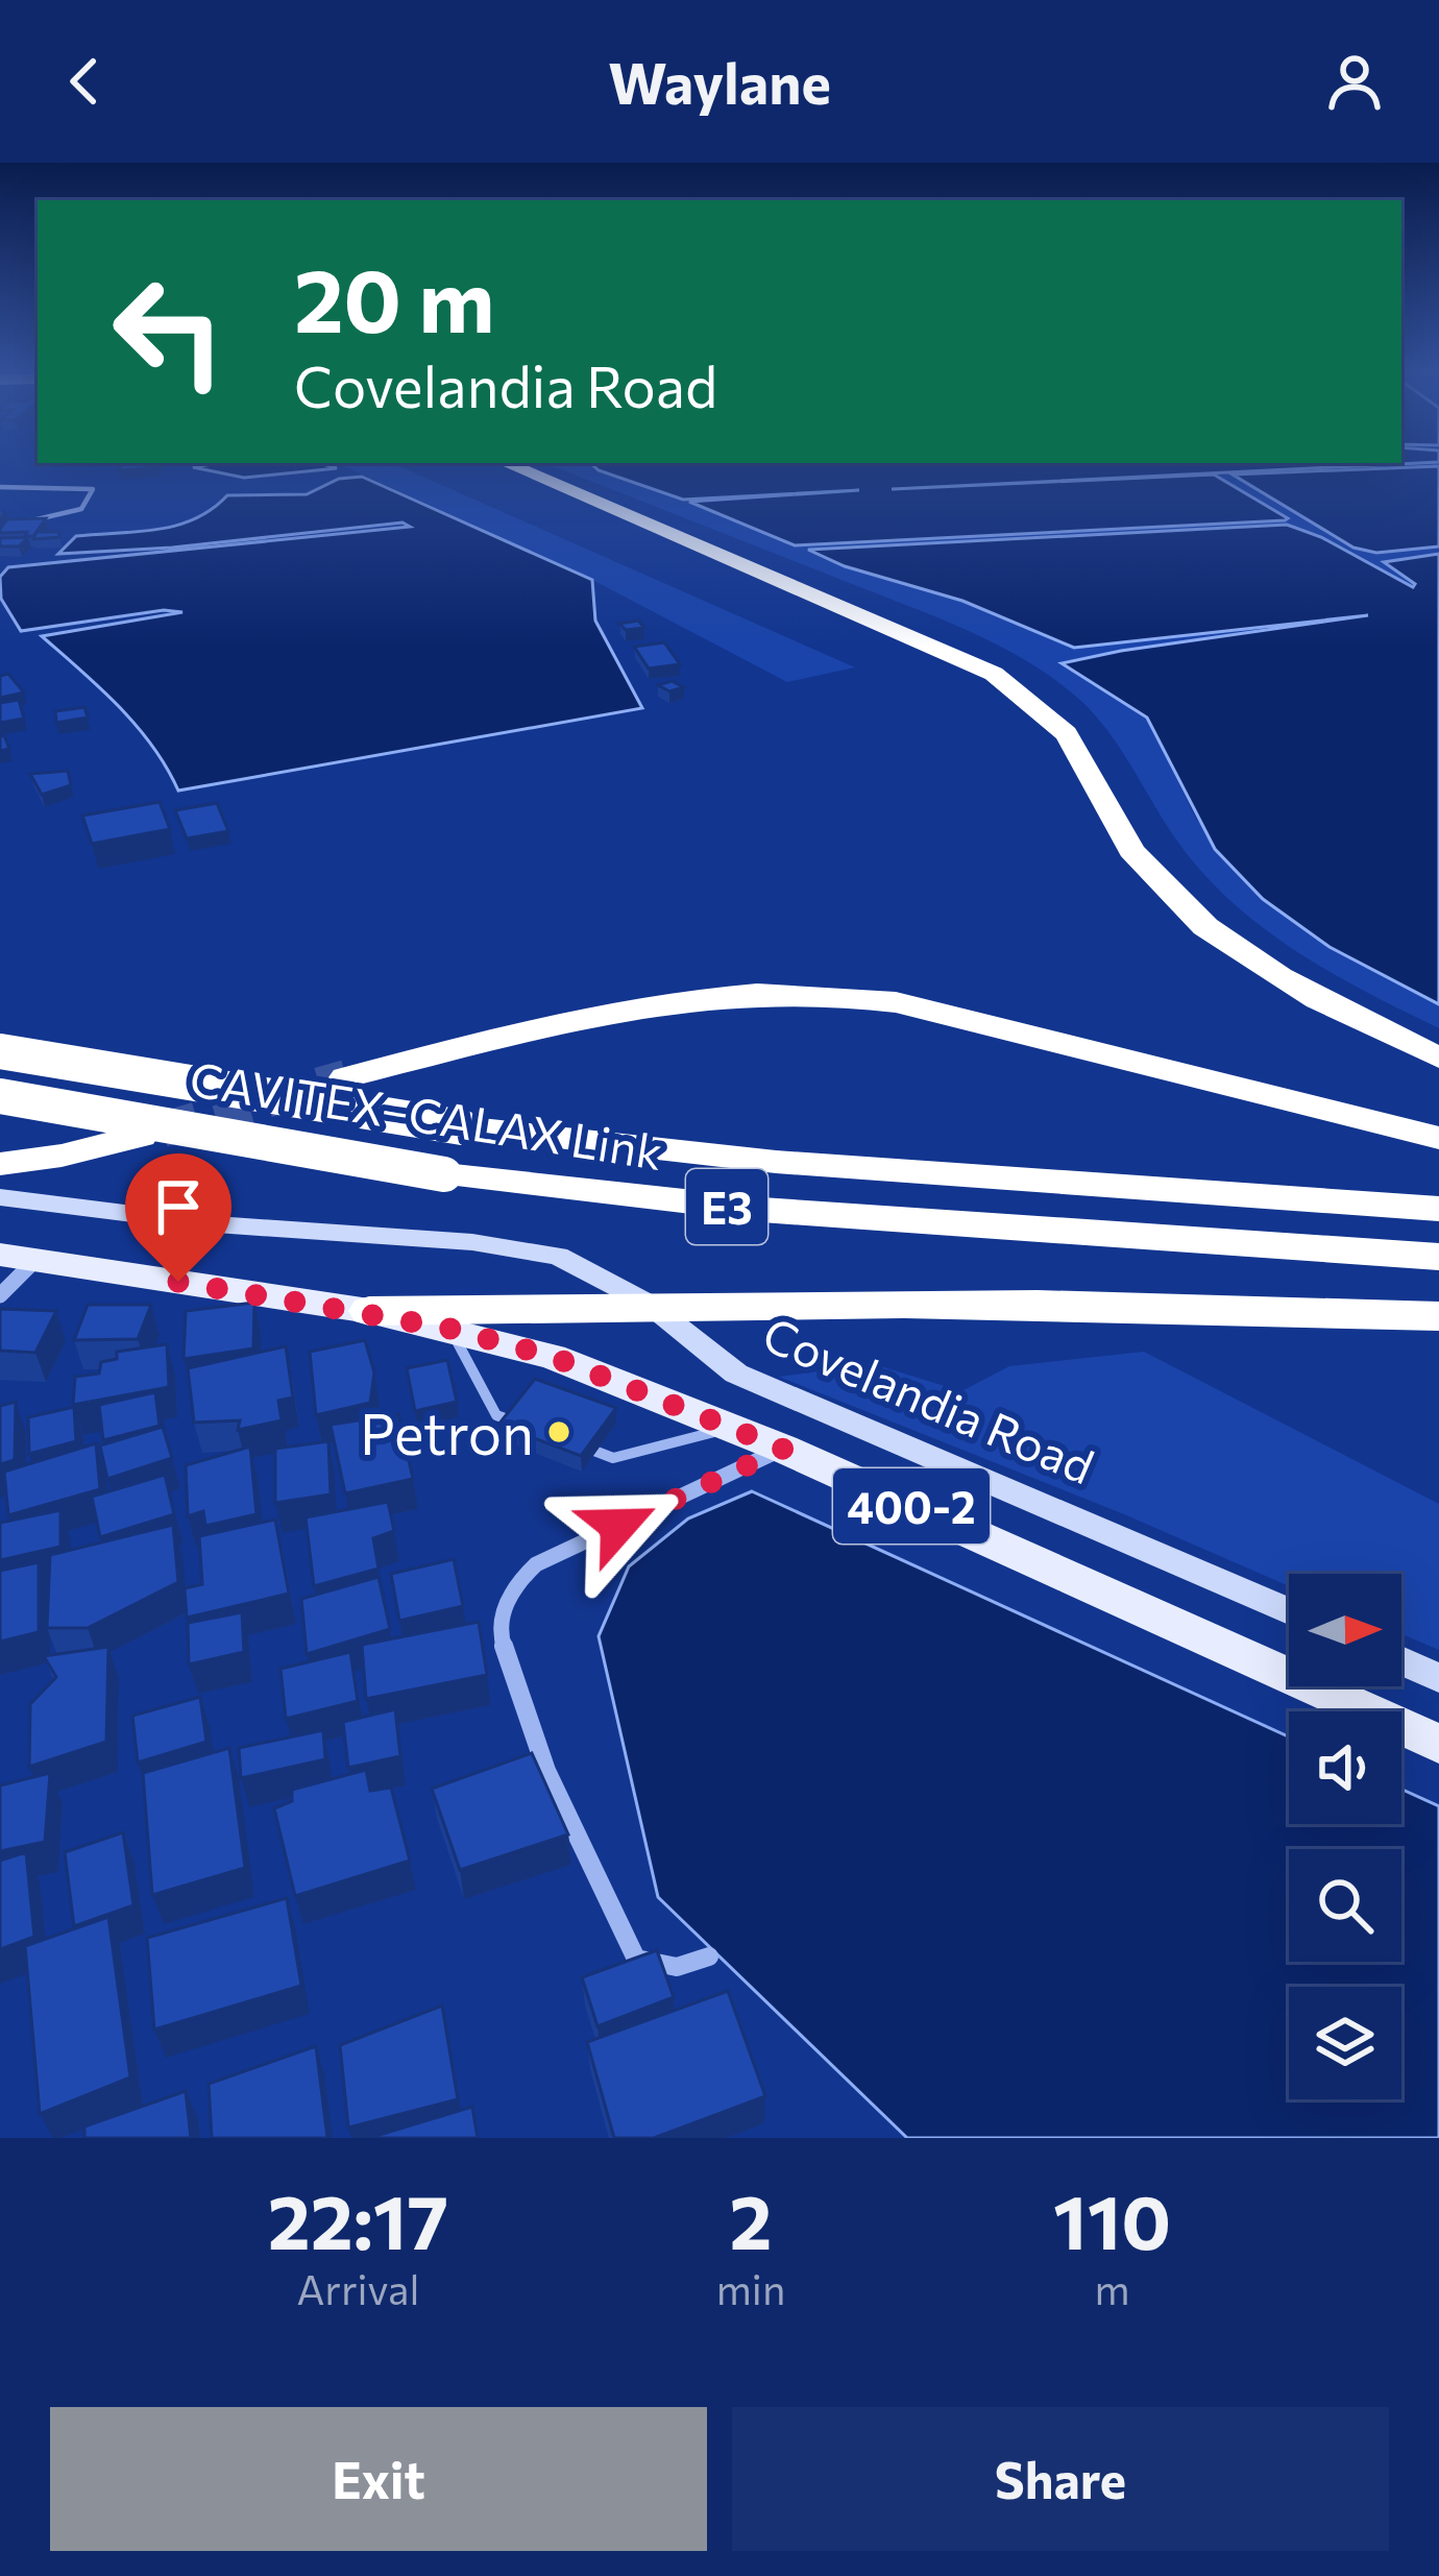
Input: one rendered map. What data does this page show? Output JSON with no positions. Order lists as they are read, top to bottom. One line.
{"streets":{"highway":["CAVITEX–CALAX Link","E3"],"main road":["Covelandia Road","400-2"]},"places":["Petron"],"north":"right","page":{"header":"Waylane","turn":["20 m","Covelandia Road"],"eta":["22:17","Arrival","2","min","110","m"],"buttons":["Exit","Share"]}}
